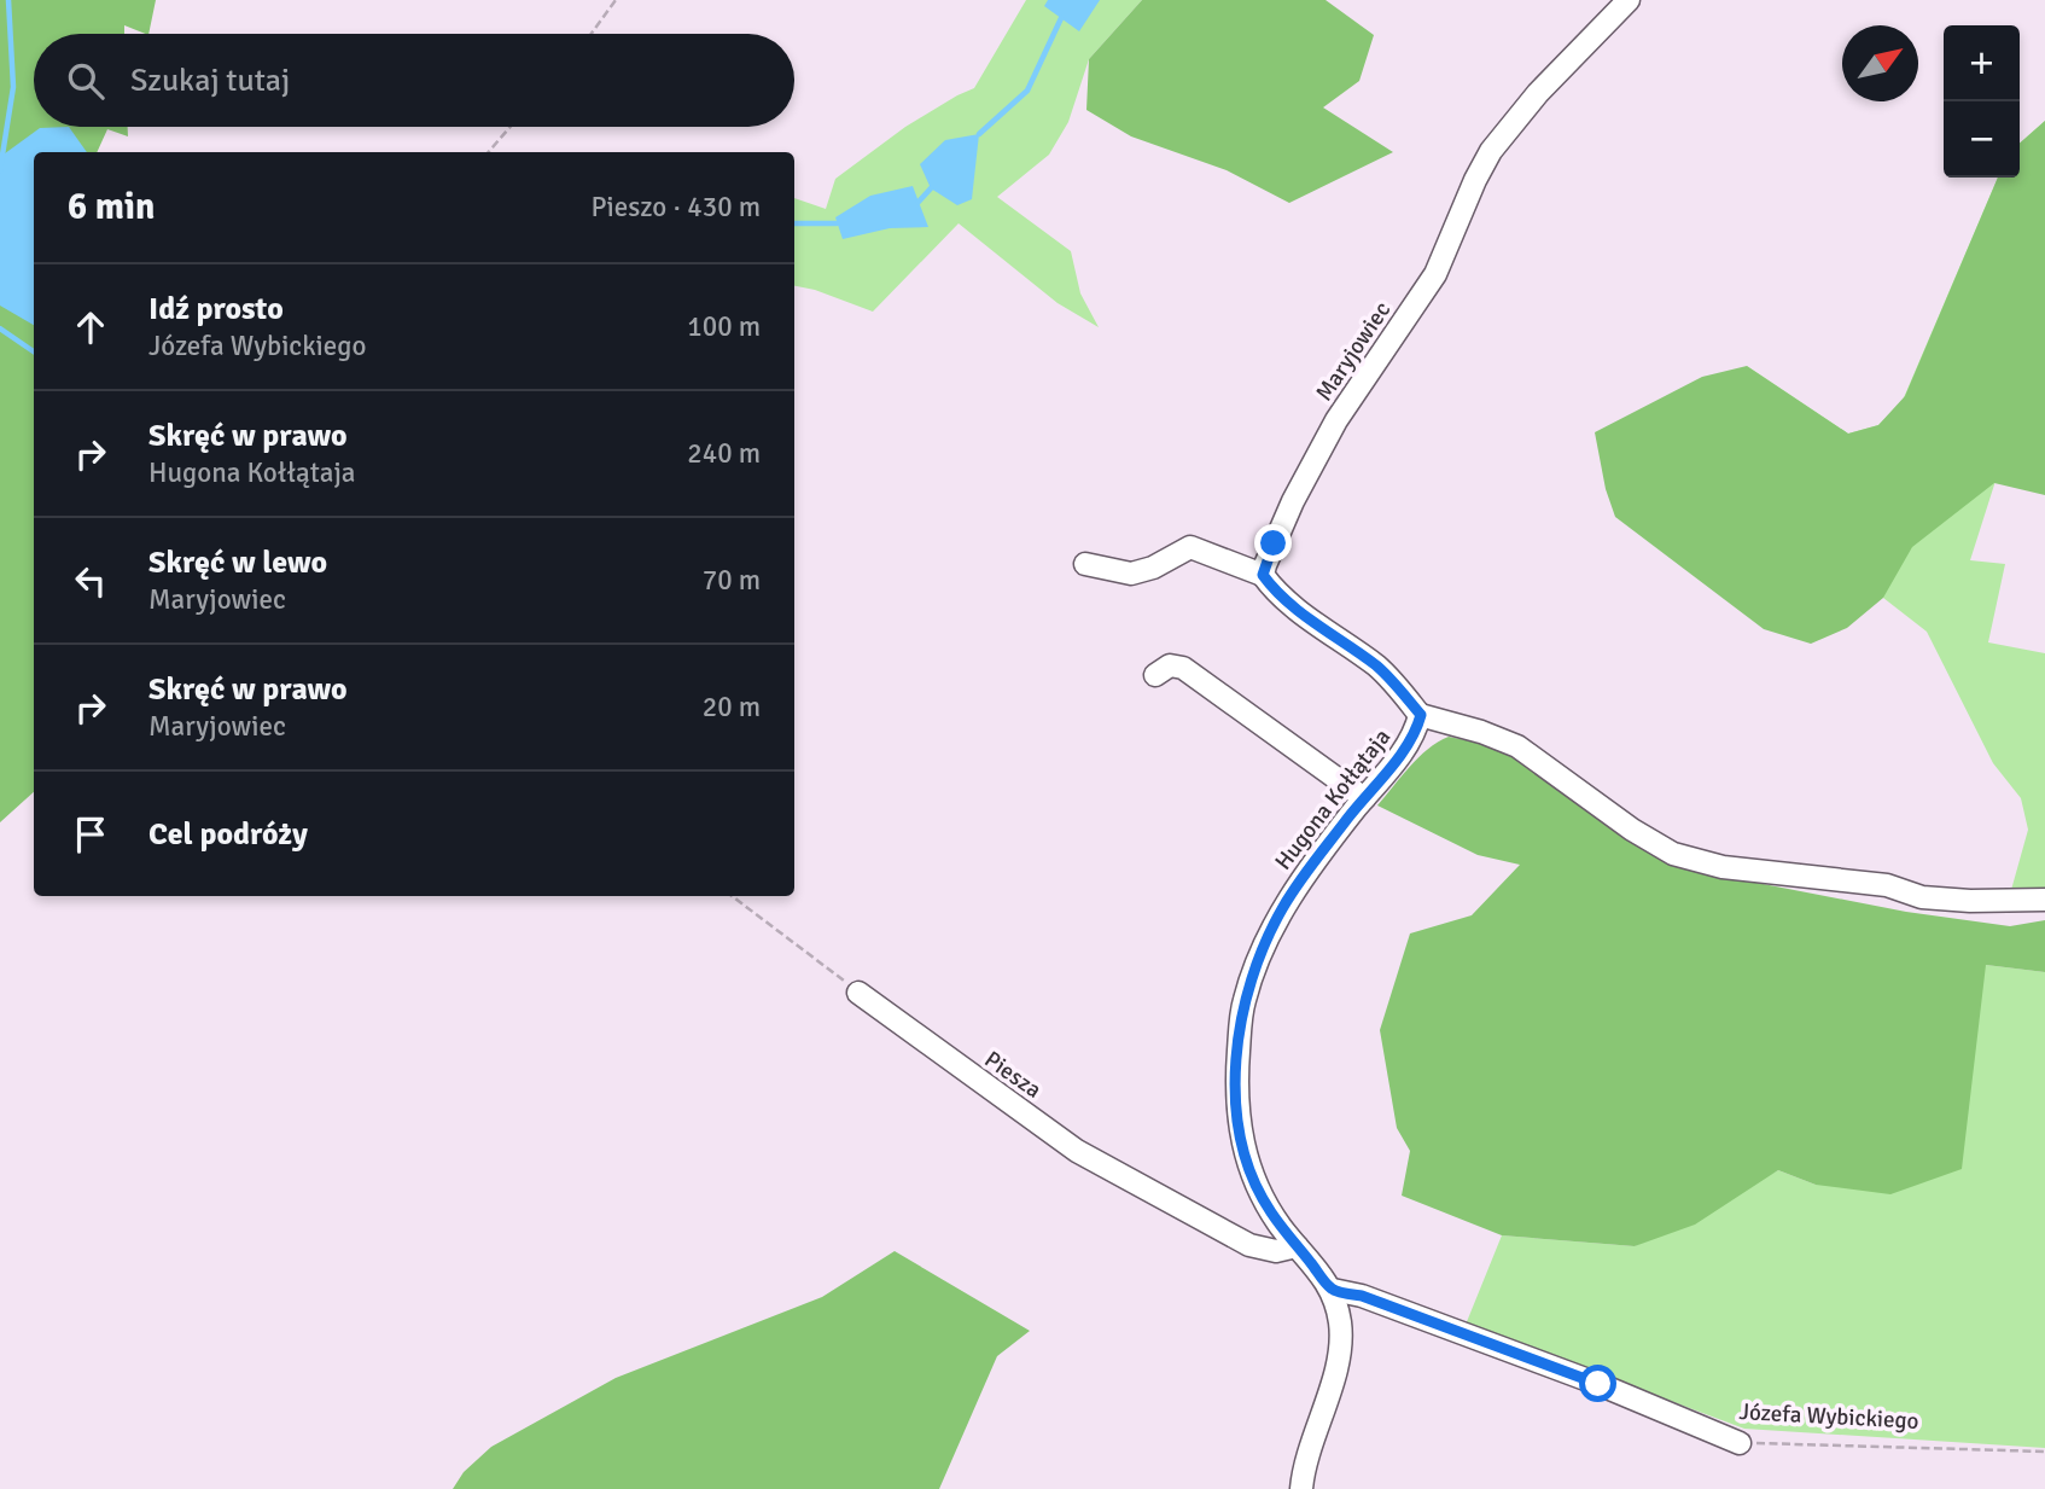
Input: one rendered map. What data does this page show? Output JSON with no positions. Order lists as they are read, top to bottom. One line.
{"streets":{"street":["Maryjowiec","Hugona Kołłątaja","Piesza","Józefa Wybickiego"]},"crossings":[["Hugona Kołłątaja","Piesza"],["Hugona Kołłątaja","Józefa Wybickiego"]],"north":"top right","page":{"map_buttons":["+","−"],"search":"Szukaj tutaj","heading":["6 min","Pieszo · 430 m"],"list":[["Idź prosto","Józefa Wybickiego","100 m"],["Skręć w prawo","Hugona Kołłątaja","240 m"],["Skręć w lewo","Maryjowiec","70 m"],["Skręć w prawo","Maryjowiec","20 m"],"Cel podróży"]}}
